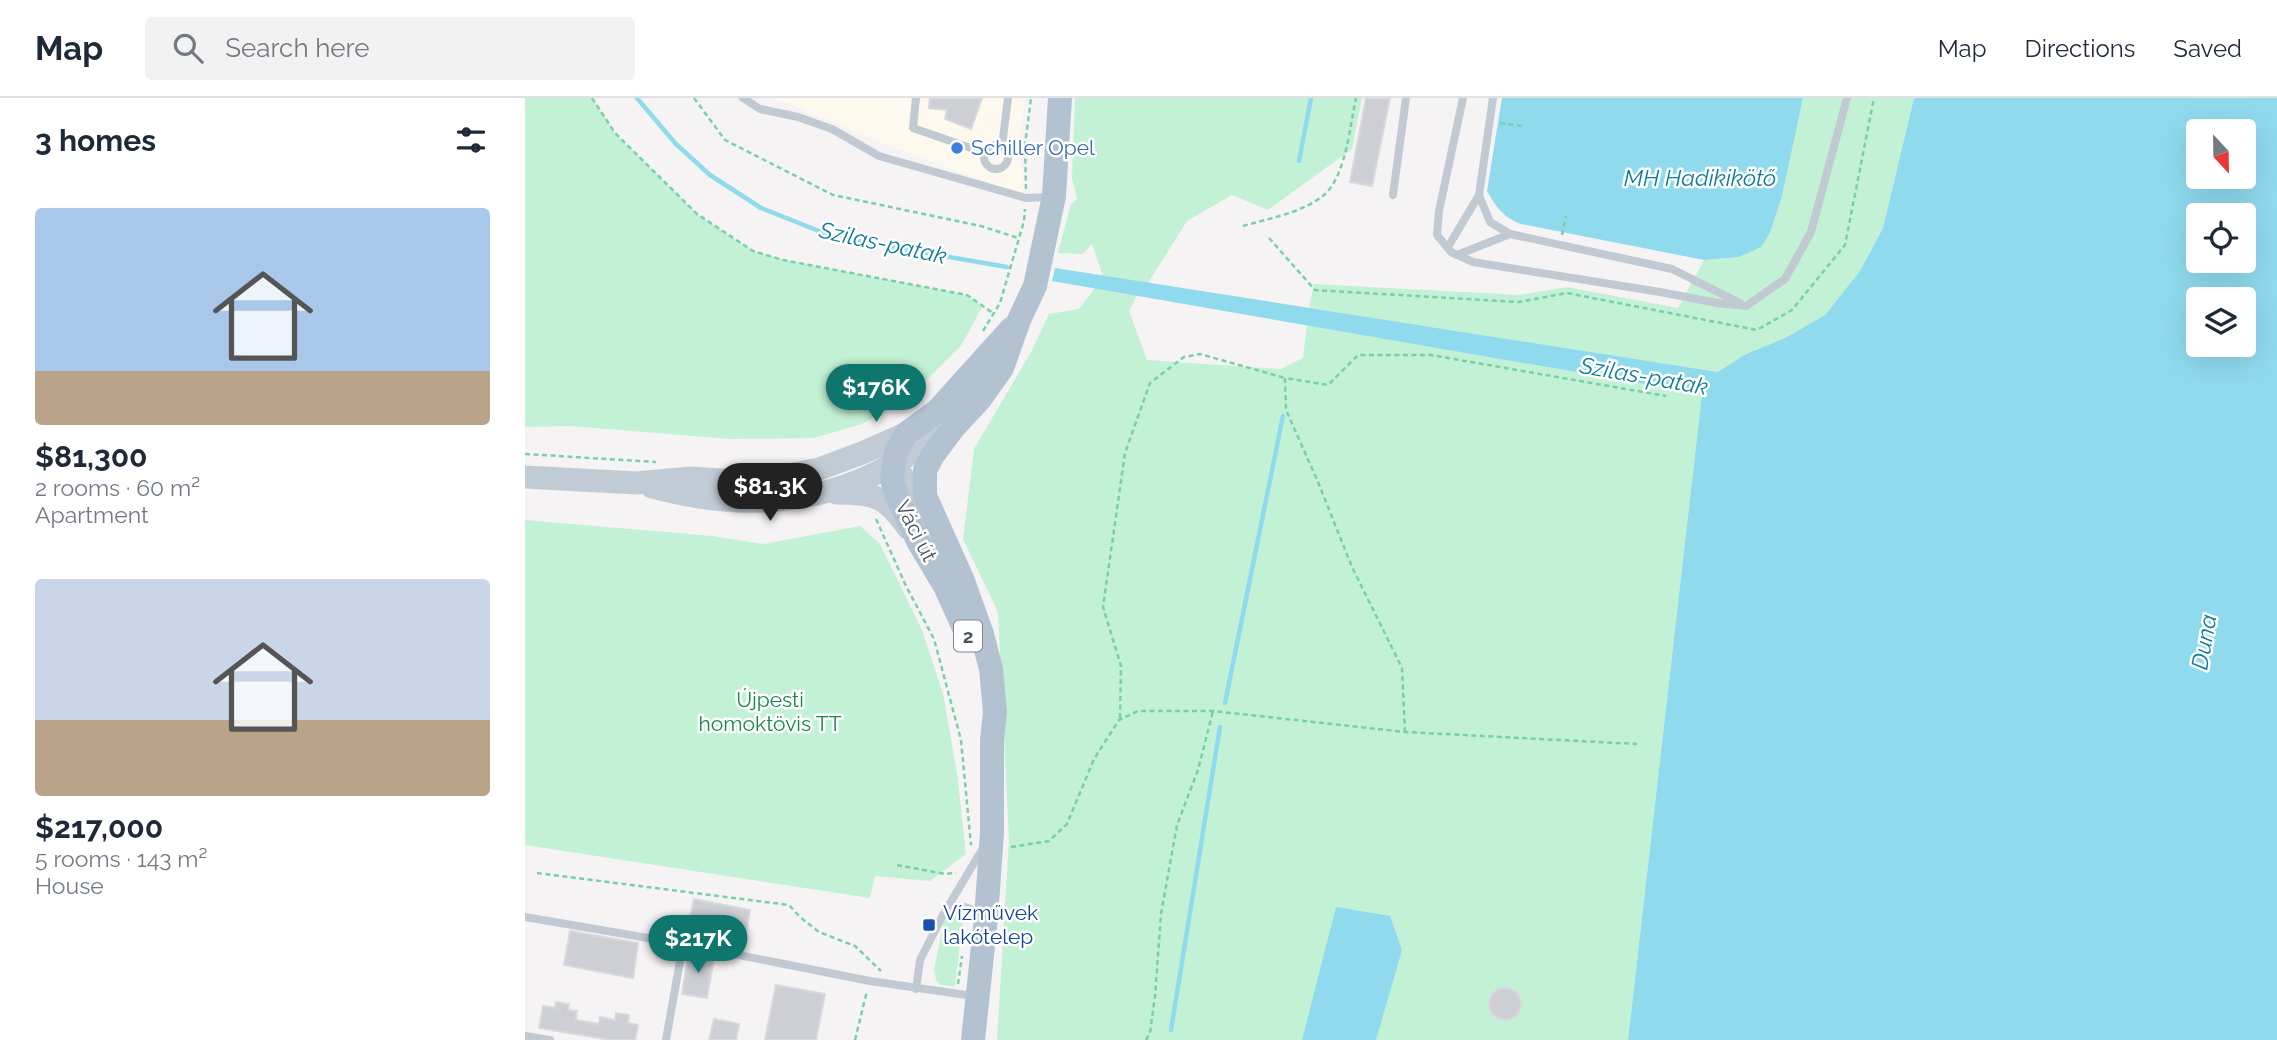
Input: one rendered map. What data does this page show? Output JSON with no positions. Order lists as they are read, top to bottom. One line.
{"streets":{"main road":["Váci út","2"]},"water":["MH Hadikikötő","Szilas-patak","Duna"],"parks":["Újpesti homoktövis TT"],"places":{"other":["Schiller Opel"],"transit":["Vízművek lakótelep"]},"north":"bottom","page":{"header":"Map","search":"Search here","nav":["Map","Directions","Saved"],"heading":"3 homes","list":[{"name":"$81,300","note":"2 rooms · 60 m² · Apartment"},{"name":"$217,000","note":"5 rooms · 143 m² · House"}],"price":["$176K","$81.3K","$217K"]}}
